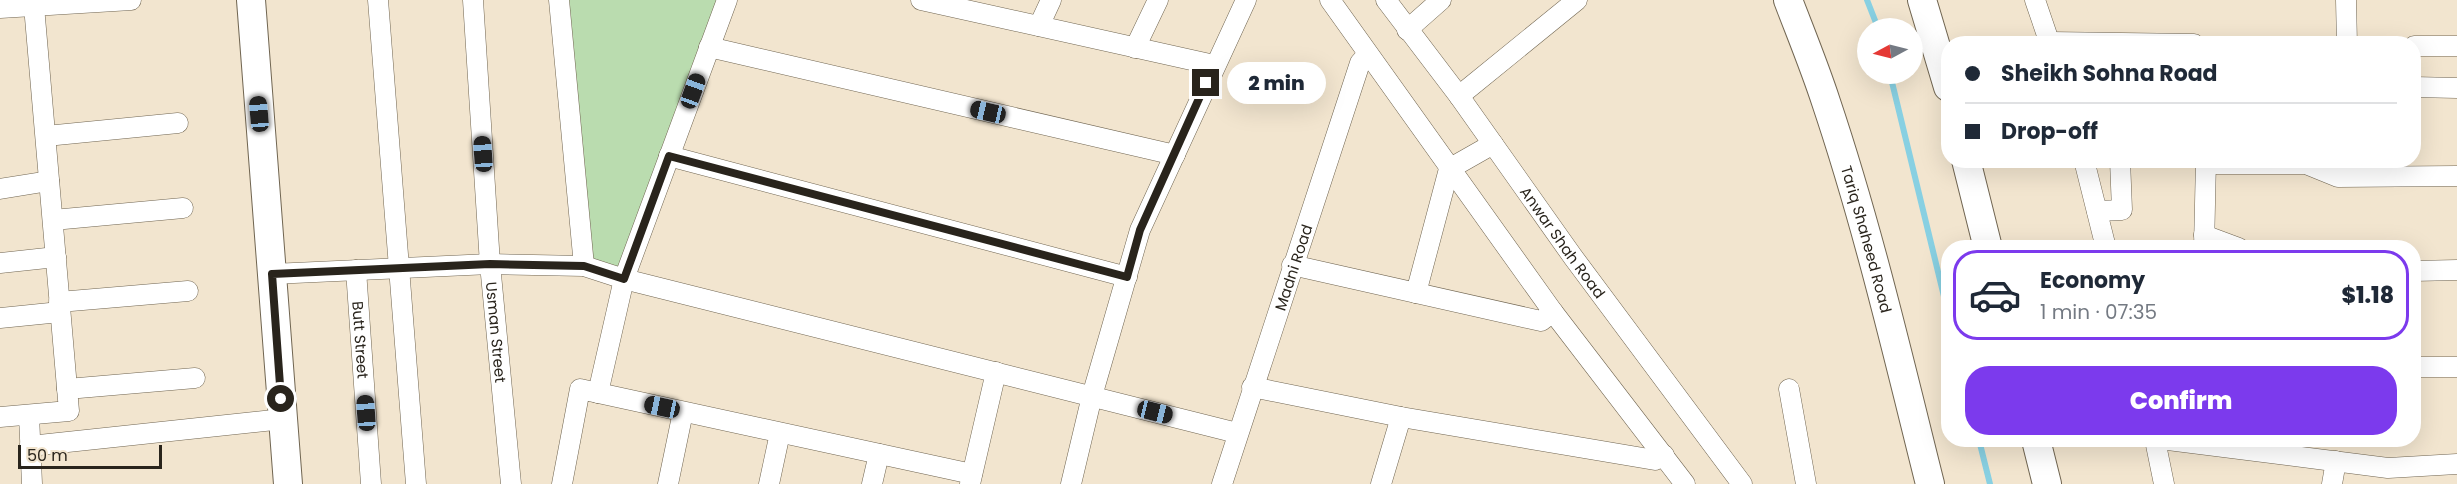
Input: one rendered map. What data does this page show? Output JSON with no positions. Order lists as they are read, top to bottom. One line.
{"streets":{"main road":["Tariq Shaheed Road"],"street":["Anwar Shah Road","Madni Road","Usman Street","Butt Street"]},"scale_bar":"50 m","north":"left","page":{"banner":["Sheikh Sohna Road","Drop-off"],"bubble":"2 min","list":[{"name":"Economy","note":"1 min · 07:35","value":"$1.18"}],"buttons":"Confirm","scale":"50 m"}}
